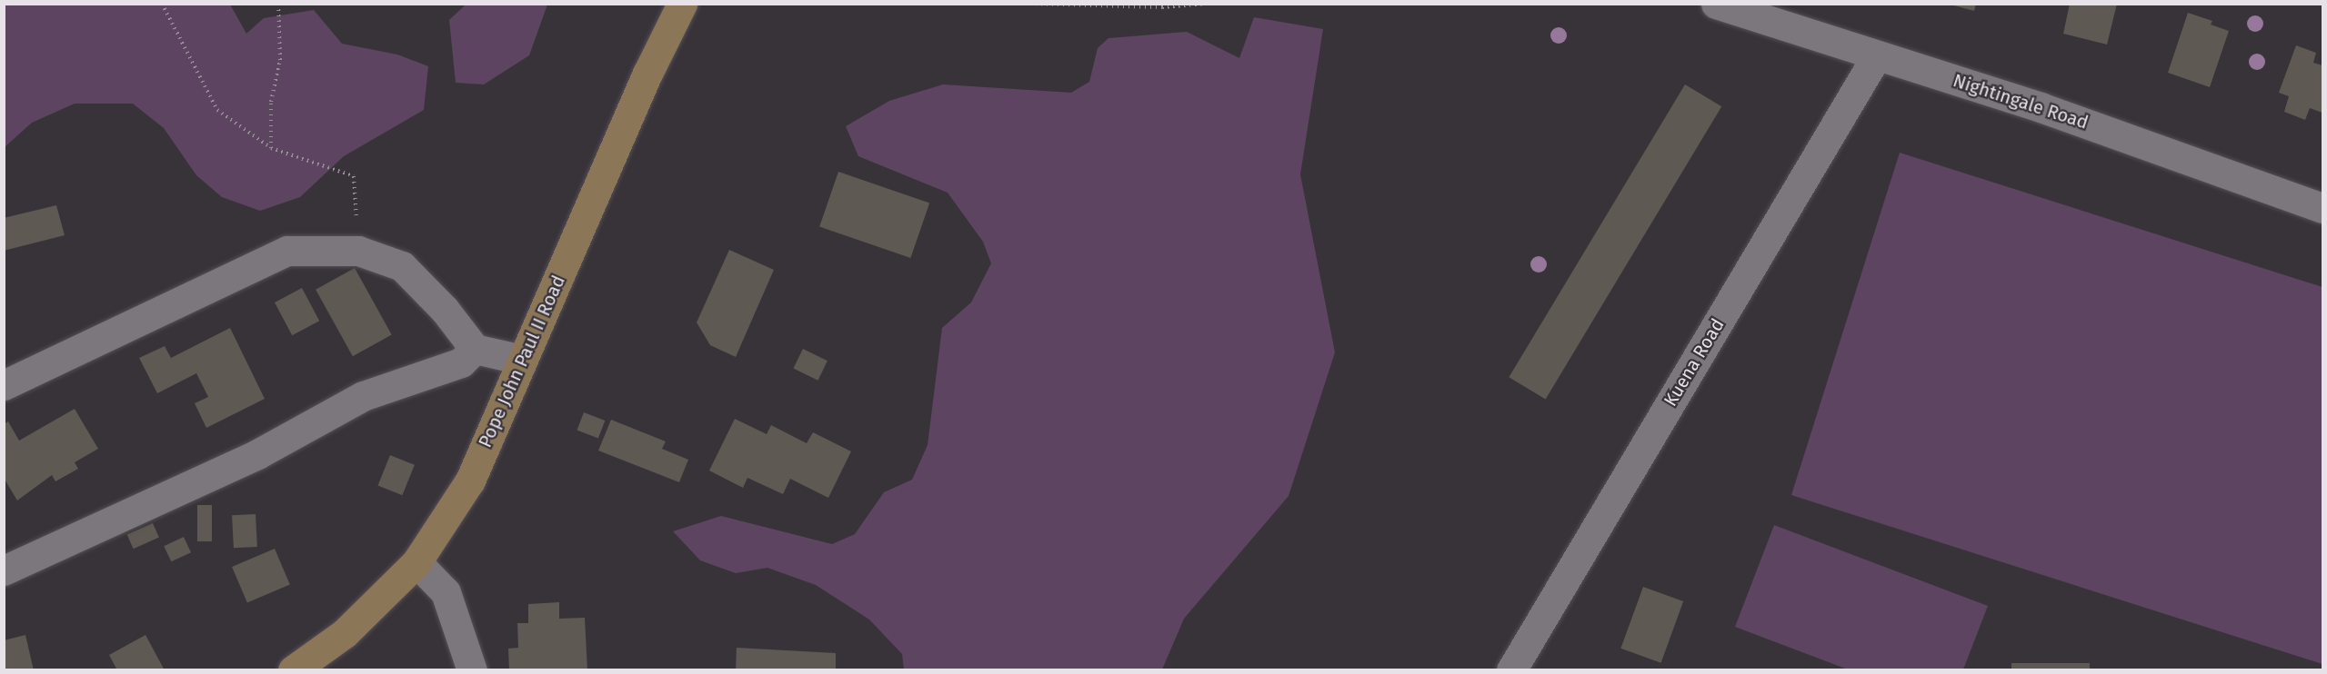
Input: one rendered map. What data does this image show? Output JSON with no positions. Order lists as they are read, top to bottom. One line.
{"streets":{"main road":["Pope John Paul II Road"],"street":["Nightingale Road","Kuena Road"]},"crossings":[["Nightingale Road","Kuena Road"]]}
